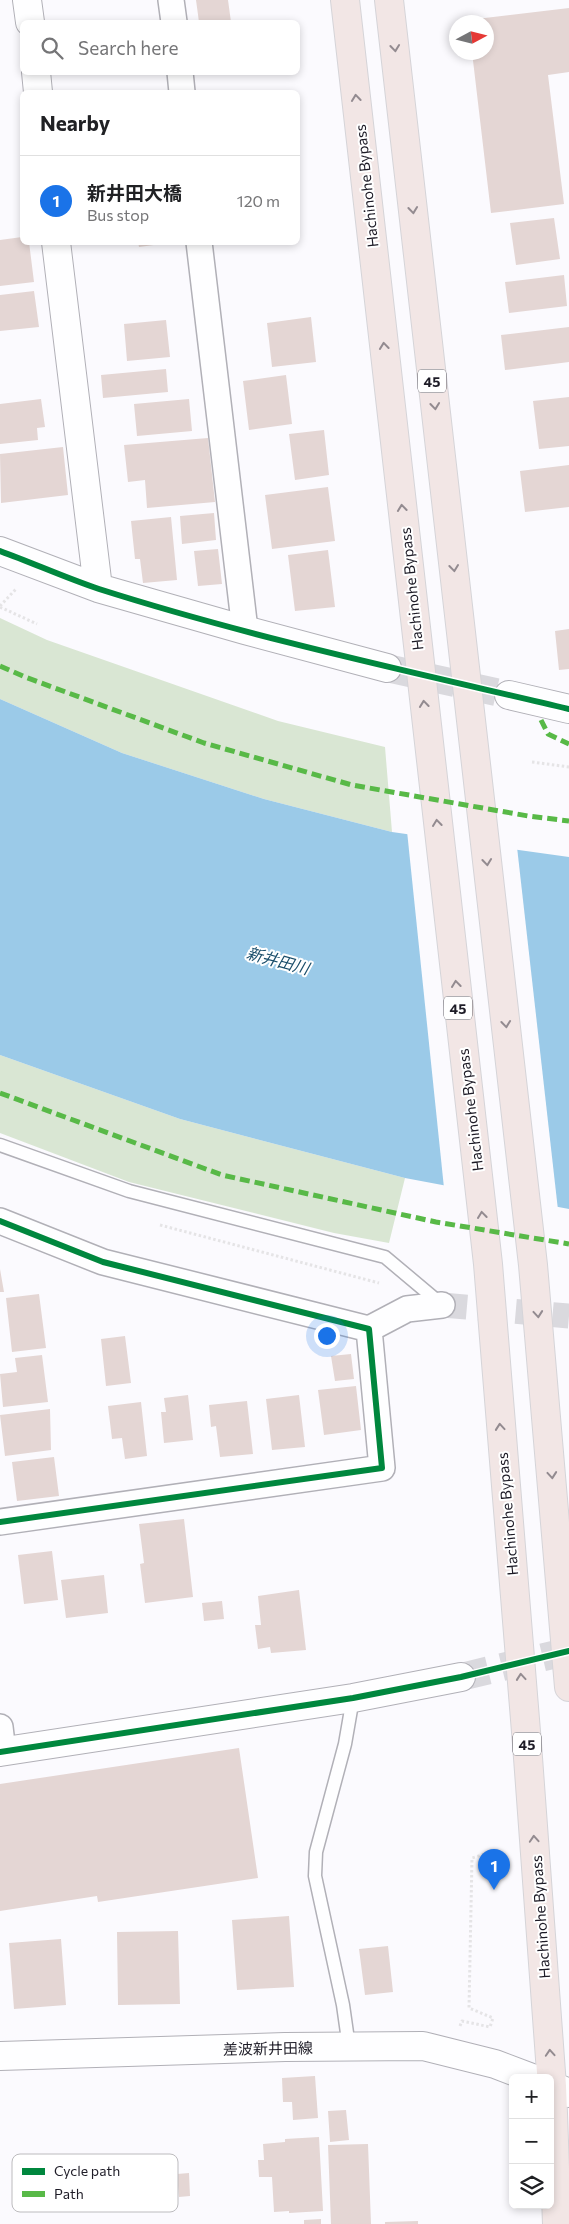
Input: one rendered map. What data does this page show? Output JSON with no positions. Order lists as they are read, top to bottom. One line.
{"streets":{"highway":["Hachinohe Bypass","45"],"street":["差波新井田線"]},"water":["新井田川"],"legend":["Cycle path","Path"],"north":"right","page":{"search":"Search here","heading":"Nearby","list":[{"mark":"1","name":"新井田大橋","note":"Bus stop","value":"120 m"}],"pins":"1","map_buttons":["+","−"]}}
